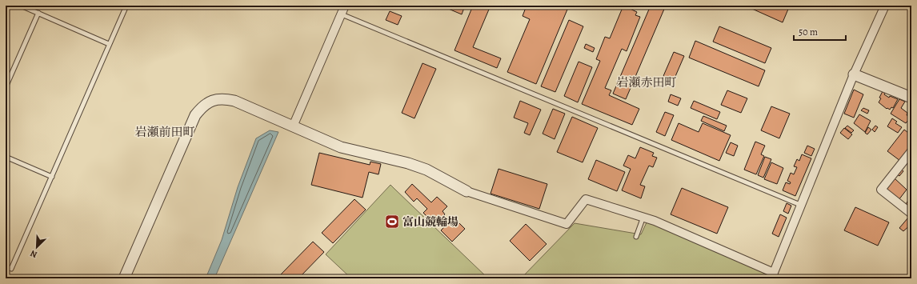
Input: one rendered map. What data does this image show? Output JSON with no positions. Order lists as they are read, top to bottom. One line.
{"districts":["岩瀬赤田町","岩瀬前田町"],"places":{"sports":["富山競輪場"]},"scale_bar":"50 m","north":"bottom left"}
